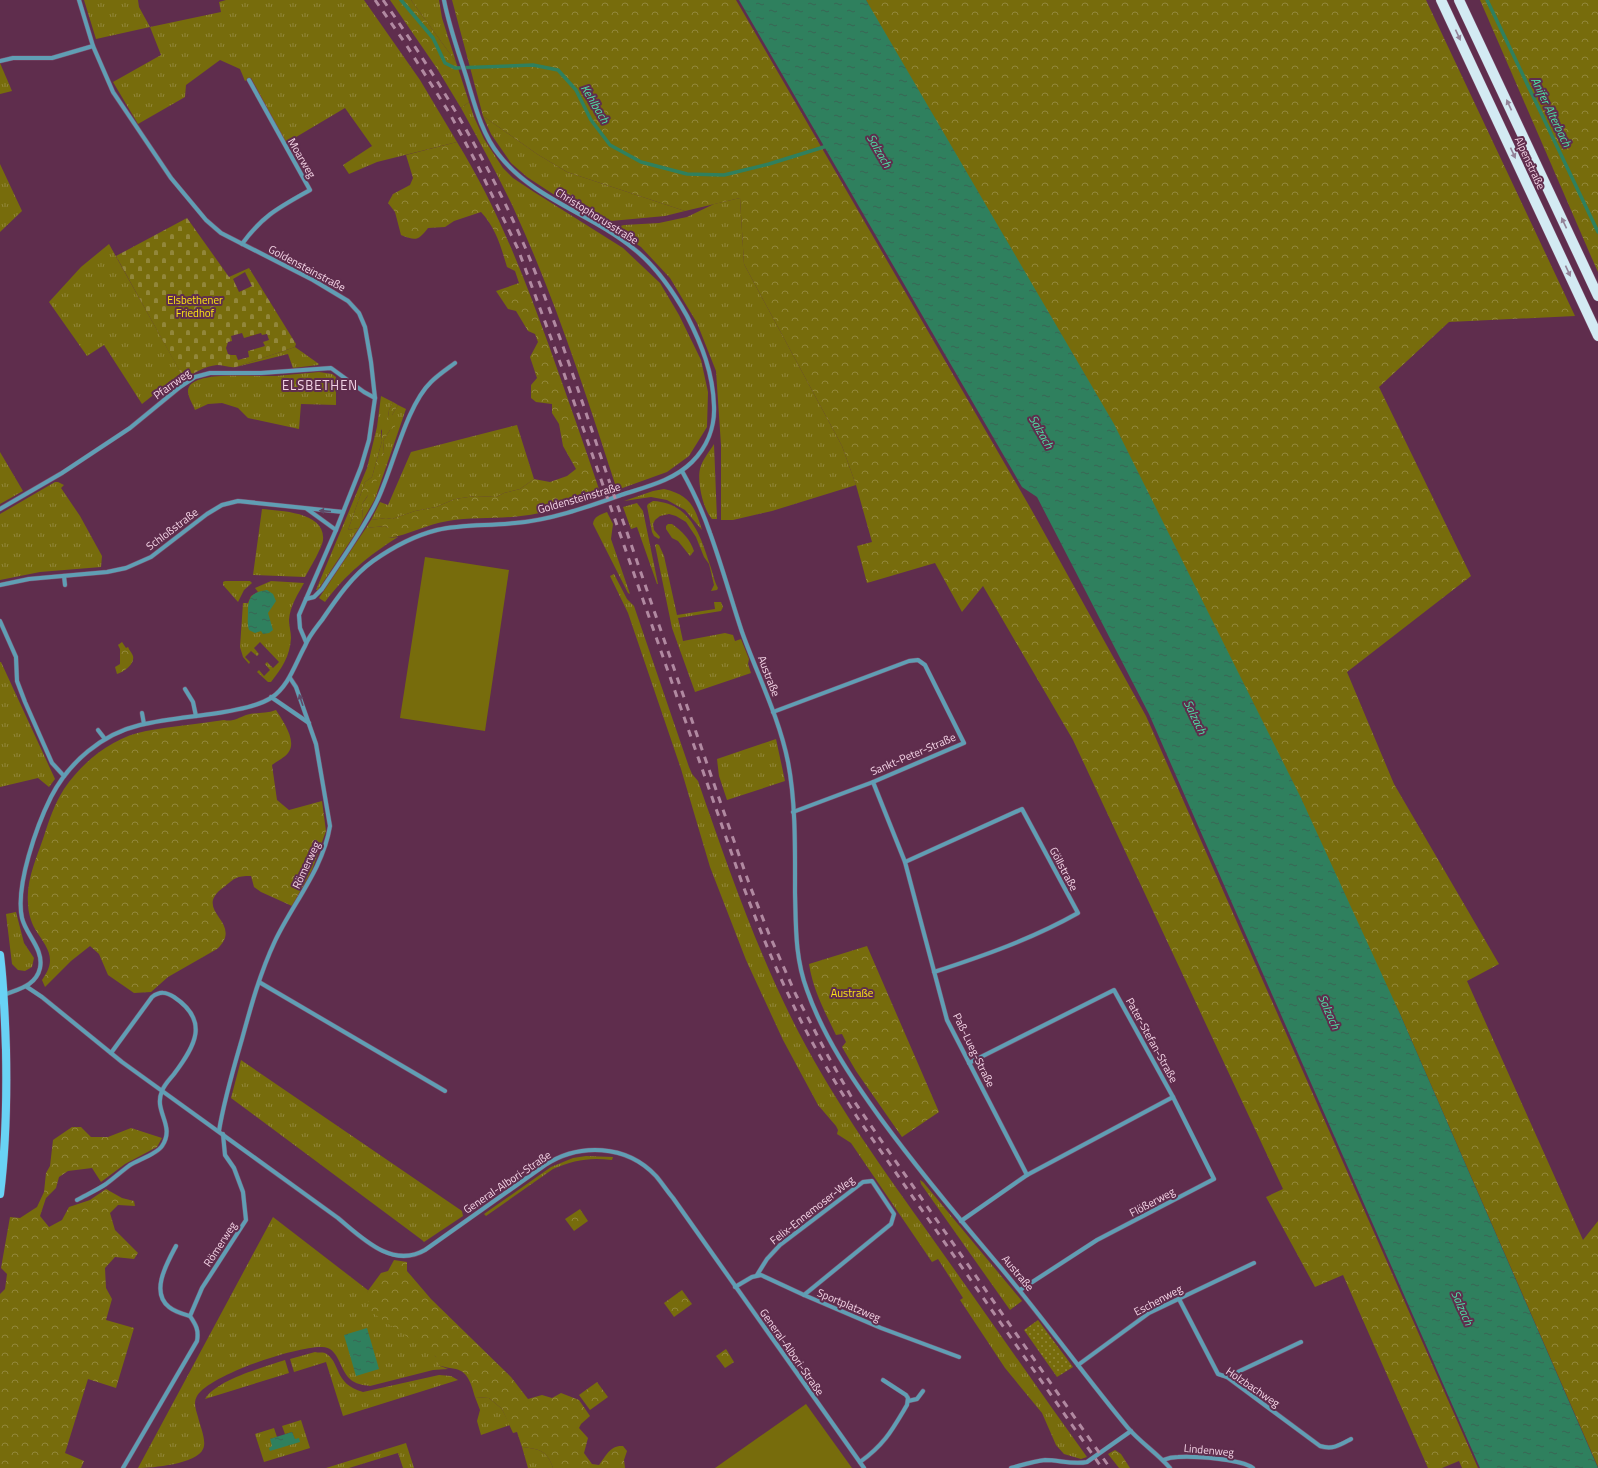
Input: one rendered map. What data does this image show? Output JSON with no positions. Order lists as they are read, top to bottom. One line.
{"streets":{"main road":["Alpenstraße"],"street":["Moarweg","Christophorusstraße","Goldensteinstraße","Pfarrweg","Schloßstraße","Austraße","Sankt-Peter-Straße","Römerweg","Göllstraße","Pater-Stefan-Straße","Paß-Lueg-Straße","General-Albori-Straße","Flößerweg","Felix-Ennemoser-Weg","Eschenweg","Sportplatzweg","Holzbachweg","Lindenweg"]},"crossings":[["Moarweg","Goldensteinstraße"],["Christophorusstraße","Goldensteinstraße"],["Christophorusstraße","Austraße"],["Goldensteinstraße","Pfarrweg"],["Goldensteinstraße","Schloßstraße"],["Goldensteinstraße","Austraße"],["Goldensteinstraße","Römerweg"],["Austraße","Sankt-Peter-Straße"],["Austraße","Flößerweg"],["Austraße","Eschenweg"],["Austraße","Lindenweg"],["Sankt-Peter-Straße","Paß-Lueg-Straße"],["Römerweg","General-Albori-Straße"],["Göllstraße","Paß-Lueg-Straße"],["Pater-Stefan-Straße","Paß-Lueg-Straße"],["Pater-Stefan-Straße","Flößerweg"],["Felix-Ennemoser-Weg","Sportplatzweg"],["Eschenweg","Holzbachweg"]],"districts":["ELSBETHEN"],"water":["Kehlbach","Anifer Alterbach","Salzach"],"parks":["Elsbethener Friedhof","Austraße"]}
